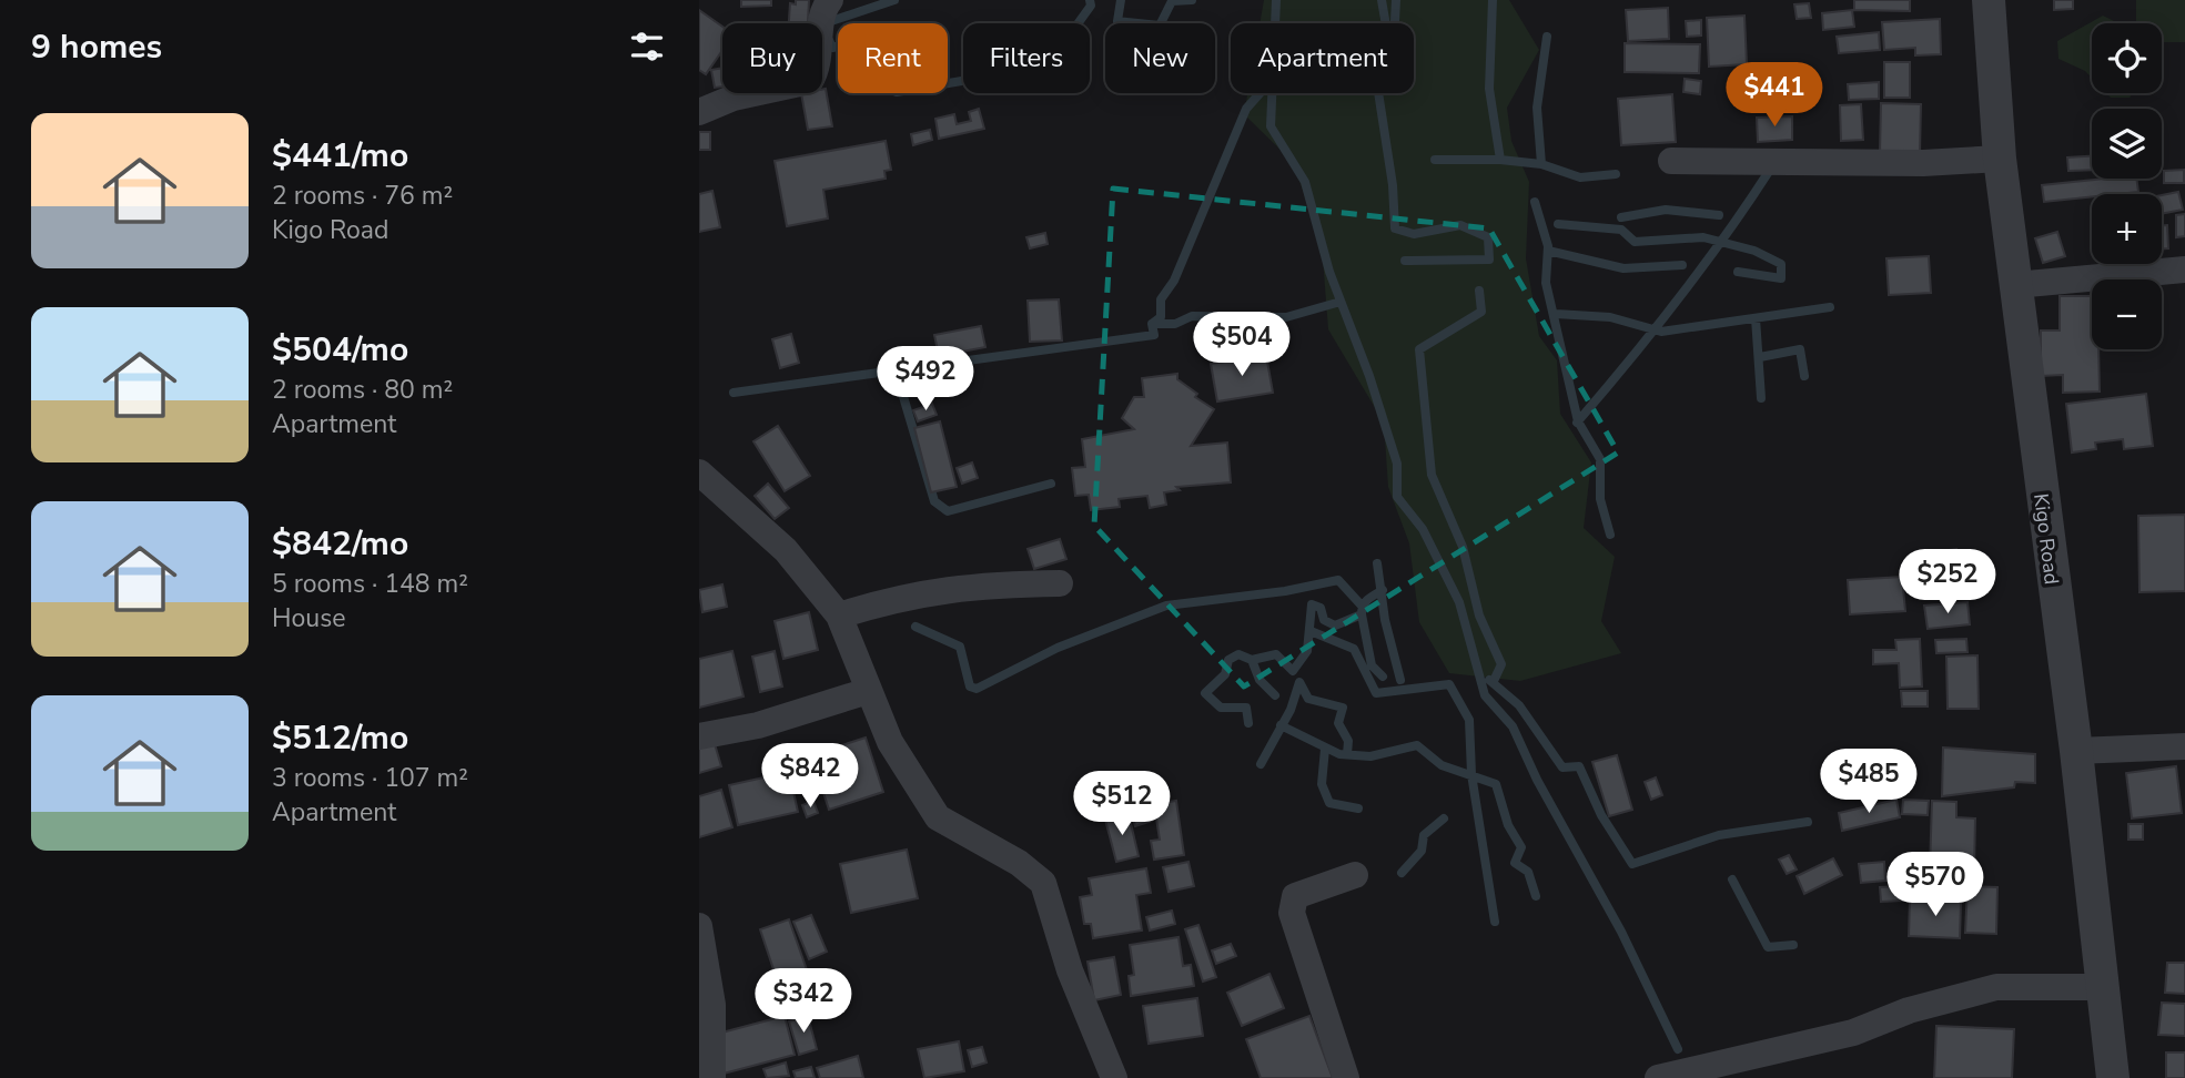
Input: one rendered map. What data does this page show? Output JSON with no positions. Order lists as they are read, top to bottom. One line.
{"streets":{"street":["Kigo Road"]},"page":{"heading":"9 homes","map_buttons":["+","−"],"chip":["Buy","Rent","Filters","New","Apartment"],"price":["$441","$504","$492","$252","$842","$485","$512","$570","$342"],"list":[{"name":"$441/mo","note":"2 rooms · 76 m² · Kigo Road"},{"name":"$504/mo","note":"2 rooms · 80 m² · Apartment"},{"name":"$842/mo","note":"5 rooms · 148 m² · House"},{"name":"$512/mo","note":"3 rooms · 107 m² · Apartment"}]}}
